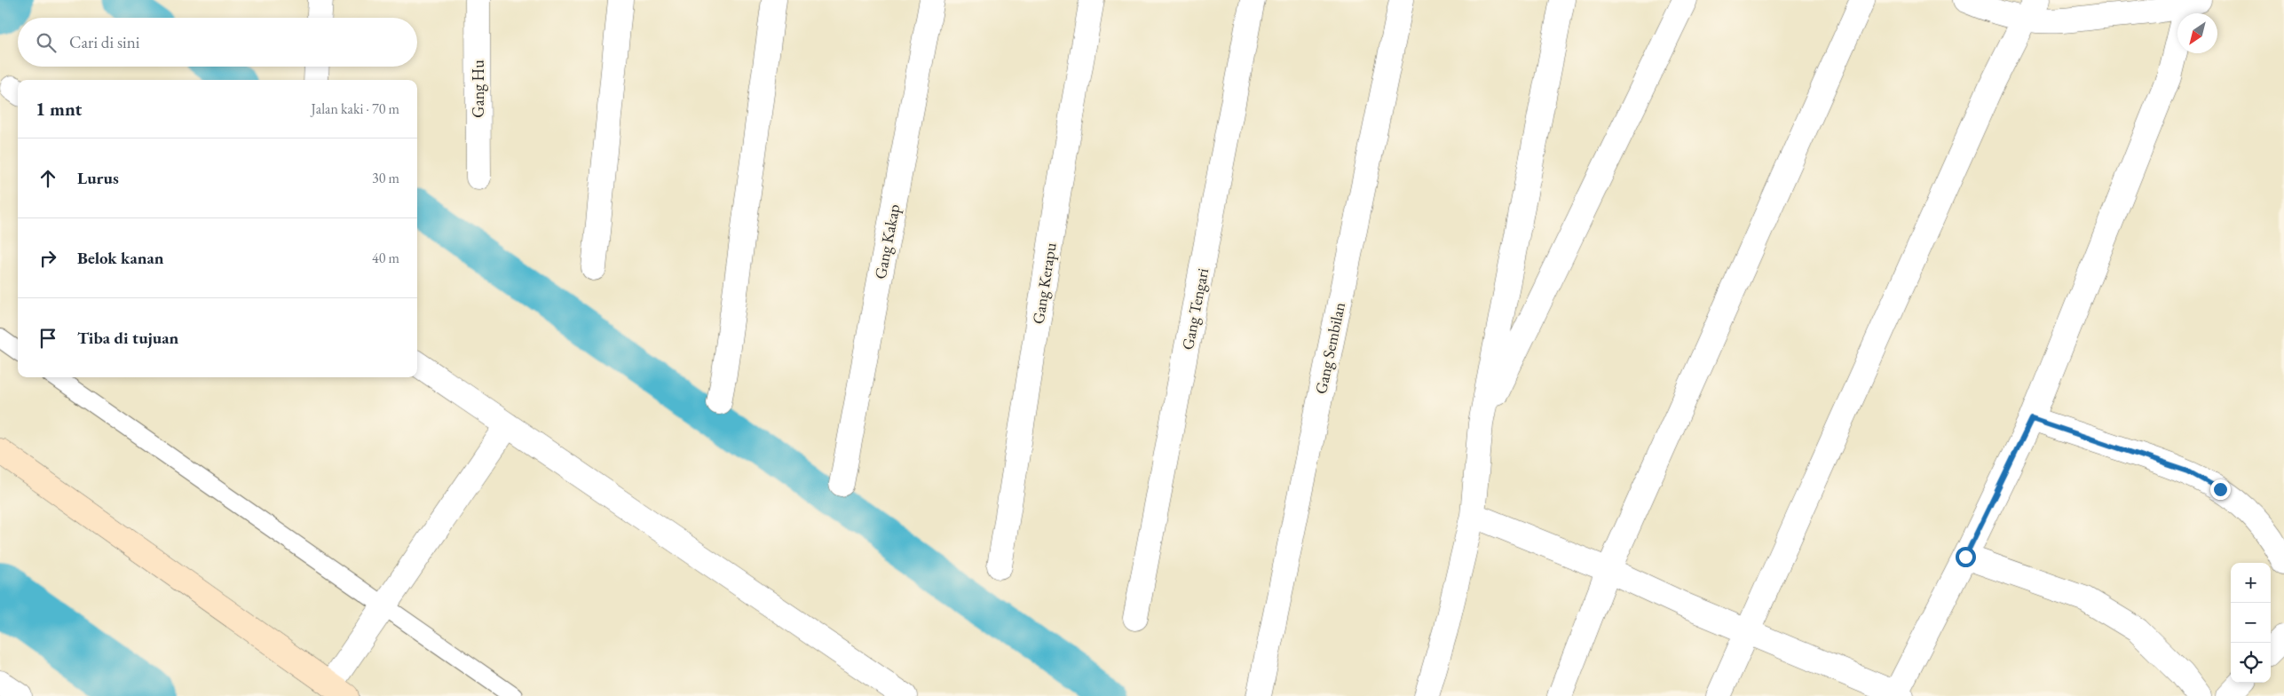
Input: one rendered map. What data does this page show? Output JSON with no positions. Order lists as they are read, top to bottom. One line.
{"streets":{"street":["Gang Hu","Gang Kakap","Gang Kerapu","Gang Tengari","Gang Sembilan"]},"north":"bottom left","page":{"search":"Cari di sini","heading":["1 mnt","Jalan kaki · 70 m"],"list":[["Lurus","30 m"],["Belok kanan","40 m"],"Tiba di tujuan"],"map_buttons":["+","−"]}}
